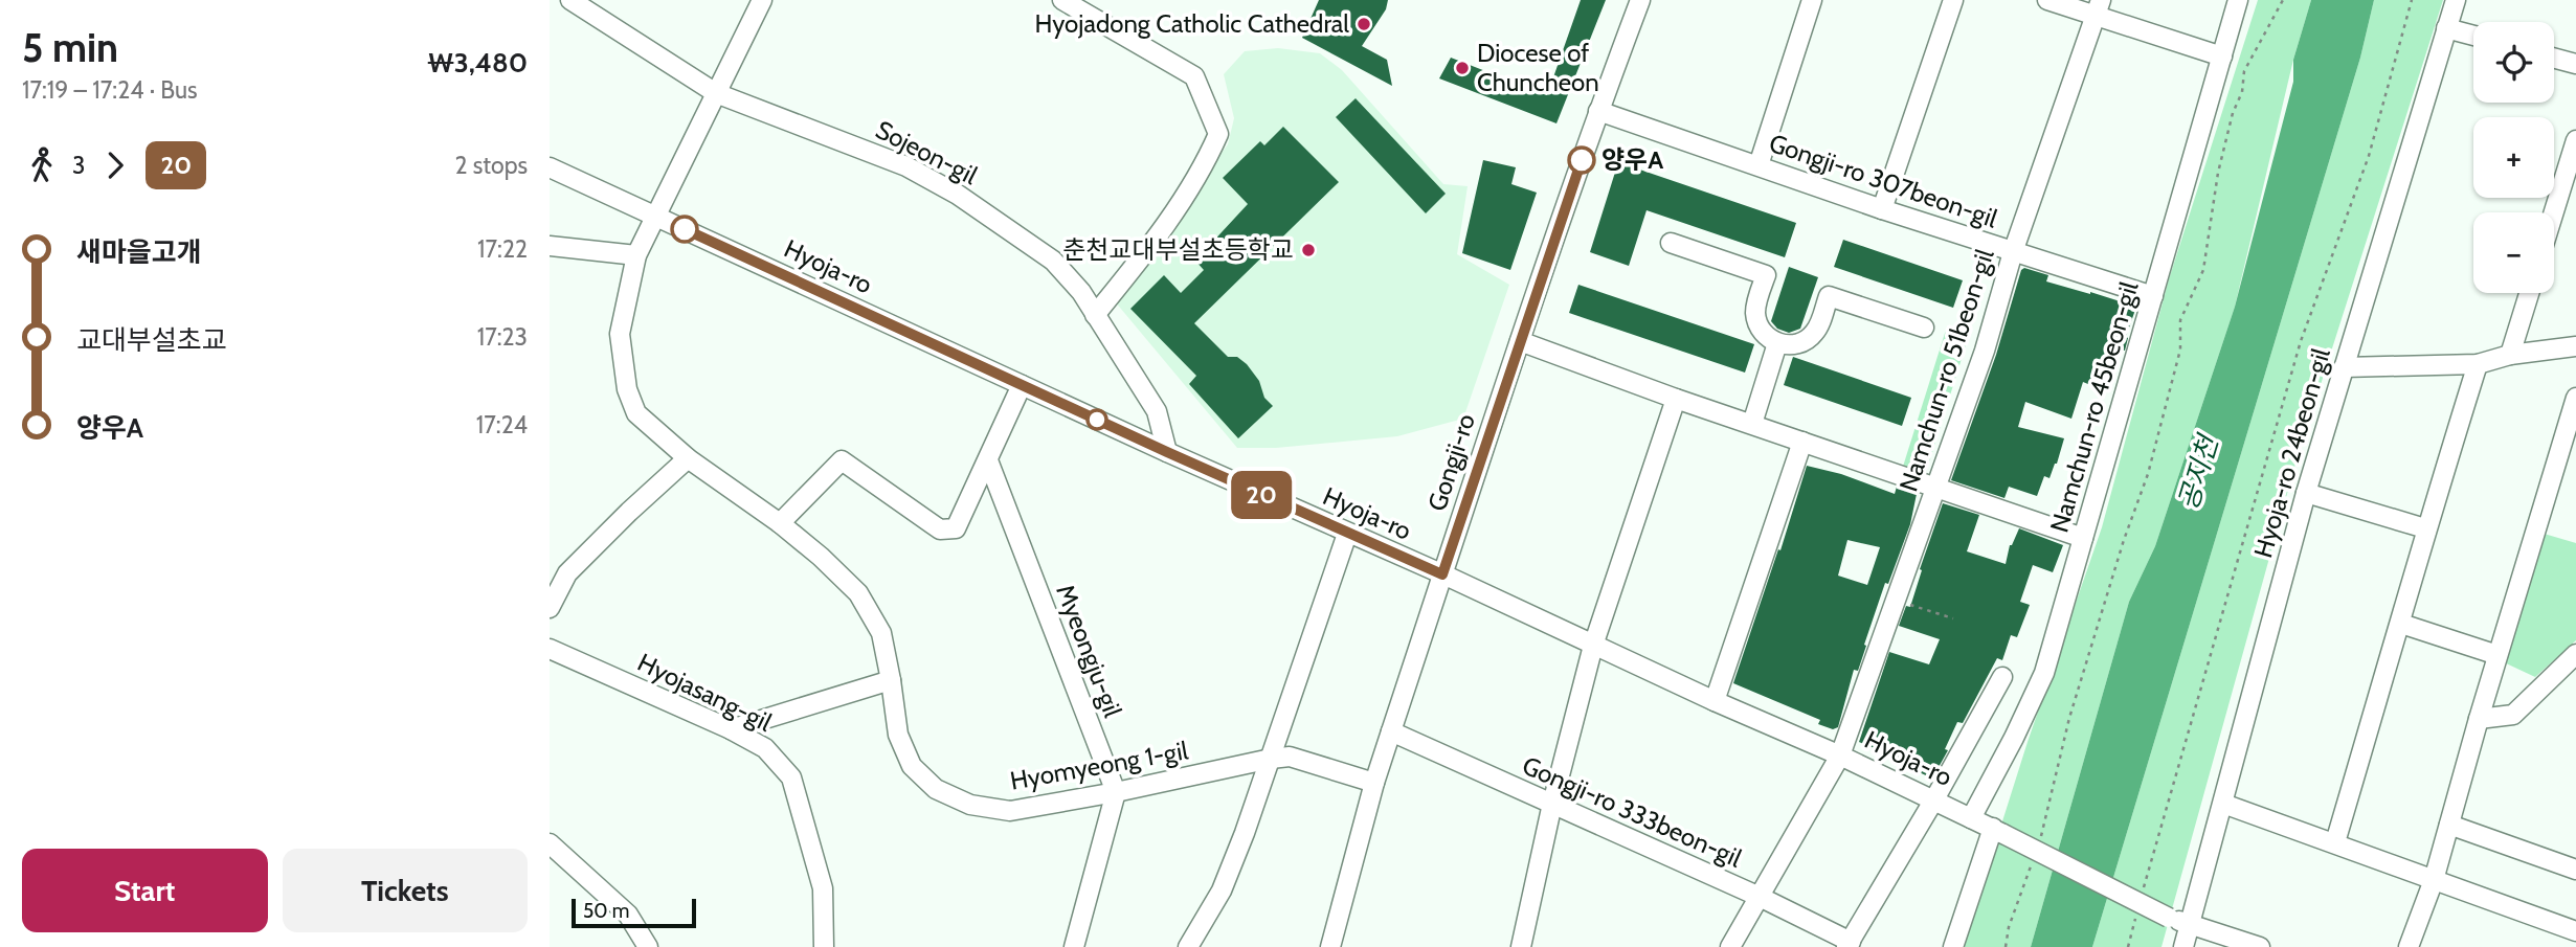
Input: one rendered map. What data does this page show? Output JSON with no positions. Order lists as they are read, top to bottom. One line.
{"streets":{"street":["Sojeon-gil","Gongji-ro 307beon-gil","Hyoja-ro","Namchun-ro 51beon-gil","Namchun-ro 45beon-gil","Hyoja-ro 24beon-gil","Gongji-ro","Myeongju-gil","Hyojasang-gil","Hyomyeong 1-gil","Gongji-ro 333beon-gil"]},"crossings":[["Sojeon-gil","Hyoja-ro"],["Sojeon-gil","Hyomyeong 1-gil"],["Gongji-ro 307beon-gil","Namchun-ro 51beon-gil"],["Gongji-ro 307beon-gil","Namchun-ro 45beon-gil"],["Gongji-ro 307beon-gil","Gongji-ro"],["Hyoja-ro","Namchun-ro 51beon-gil"],["Hyoja-ro","Namchun-ro 45beon-gil"],["Hyoja-ro","Hyoja-ro 24beon-gil"],["Hyoja-ro","Gongji-ro"],["Hyoja-ro","Hyomyeong 1-gil"],["Namchun-ro 51beon-gil","Gongji-ro 333beon-gil"],["Gongji-ro","Hyomyeong 1-gil"],["Gongji-ro","Gongji-ro 333beon-gil"],["Myeongju-gil","Hyomyeong 1-gil"]],"water":["공지천"],"places":["Hyojadong Catholic Cathedral","Diocese of Chuncheon","양우A","춘천교대부설초등학교"],"lines":["bus line 20"],"scale_bar":"50 m","page":{"heading":["5 min","17:19 – 17:24 · Bus","₩3,480"],"on_map":"20","map_buttons":["+","−"],"legs":["3","20","2 stops"],"list":[{"name":"새마을고개","value":"17:22"},{"name":"교대부설초교","value":"17:23"},{"name":"양우A","value":"17:24"}],"buttons":["Start","Tickets"],"scale":"50 m"}}
